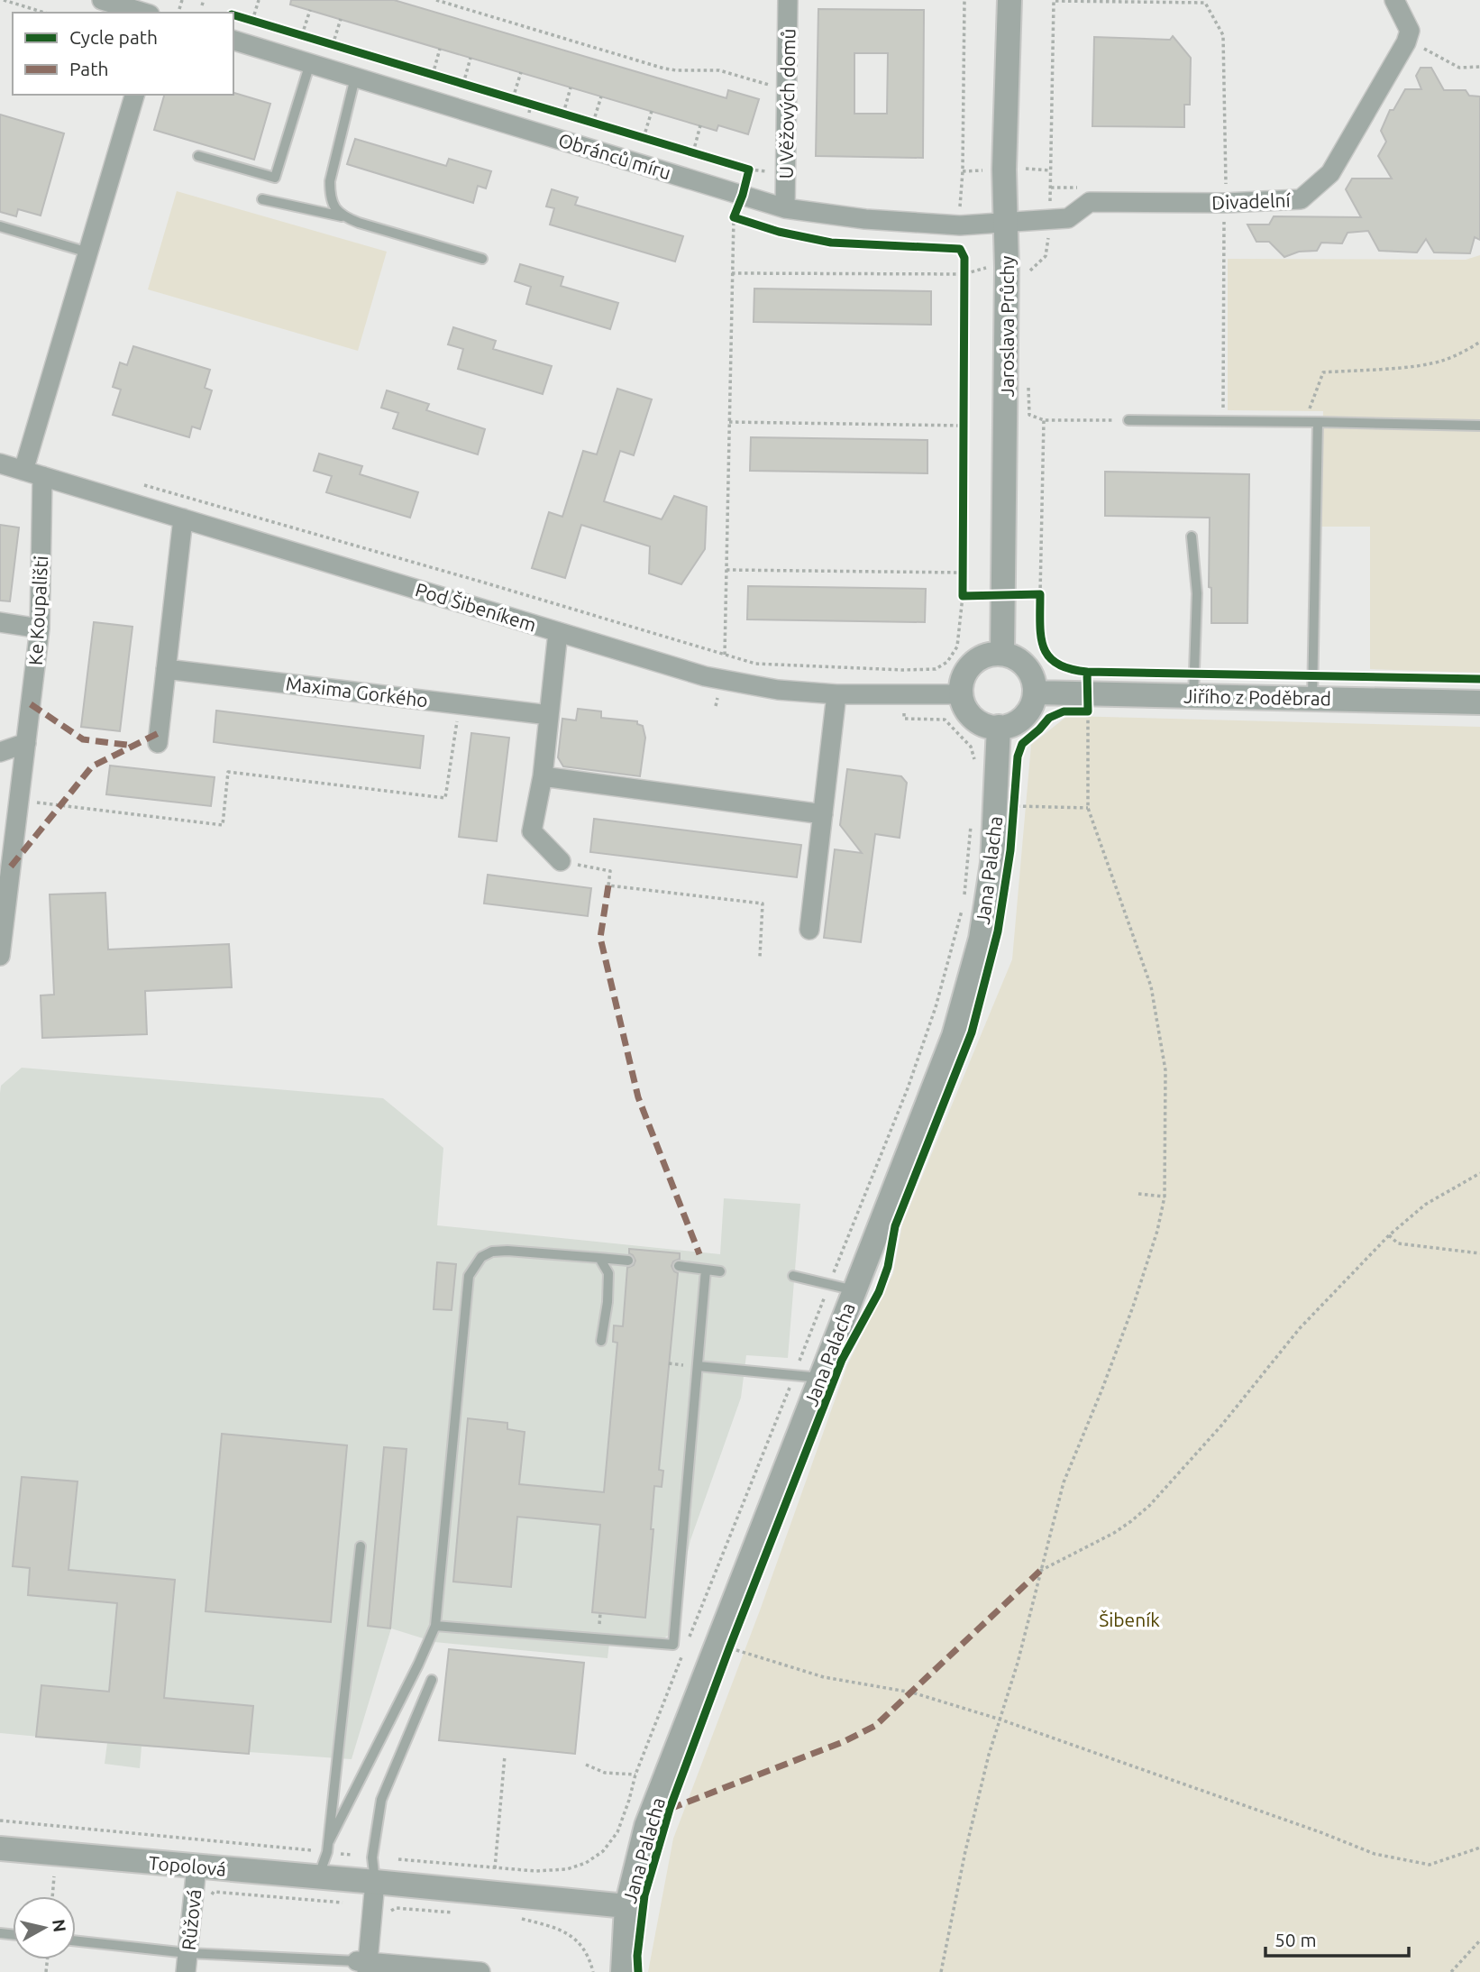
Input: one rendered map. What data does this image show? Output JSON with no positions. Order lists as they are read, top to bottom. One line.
{"streets":{"street":["U Věžových domů","Obránců míru","Divadelní","Jaroslava Průchy","Pod Šibeníkem","Ke Koupališti","Maxima Gorkého","Jiřího z Poděbrad","Jana Palacha","Topolová","Růžová"]},"crossings":[["U Věžových domů","Obránců míru"],["Obránců míru","Divadelní"],["Obránců míru","Jaroslava Průchy"],["Divadelní","Jaroslava Průchy"],["Jaroslava Průchy","Pod Šibeníkem"],["Jaroslava Průchy","Jiřího z Poděbrad"],["Jaroslava Průchy","Jana Palacha"],["Pod Šibeníkem","Ke Koupališti"],["Pod Šibeníkem","Jiřího z Poděbrad"],["Pod Šibeníkem","Jana Palacha"],["Jiřího z Poděbrad","Jana Palacha"],["Jana Palacha","Topolová"],["Topolová","Růžová"]],"parks":["Šibeník"],"legend":["Cycle path","Path"],"scale_bar":"50 m","north":"right"}
